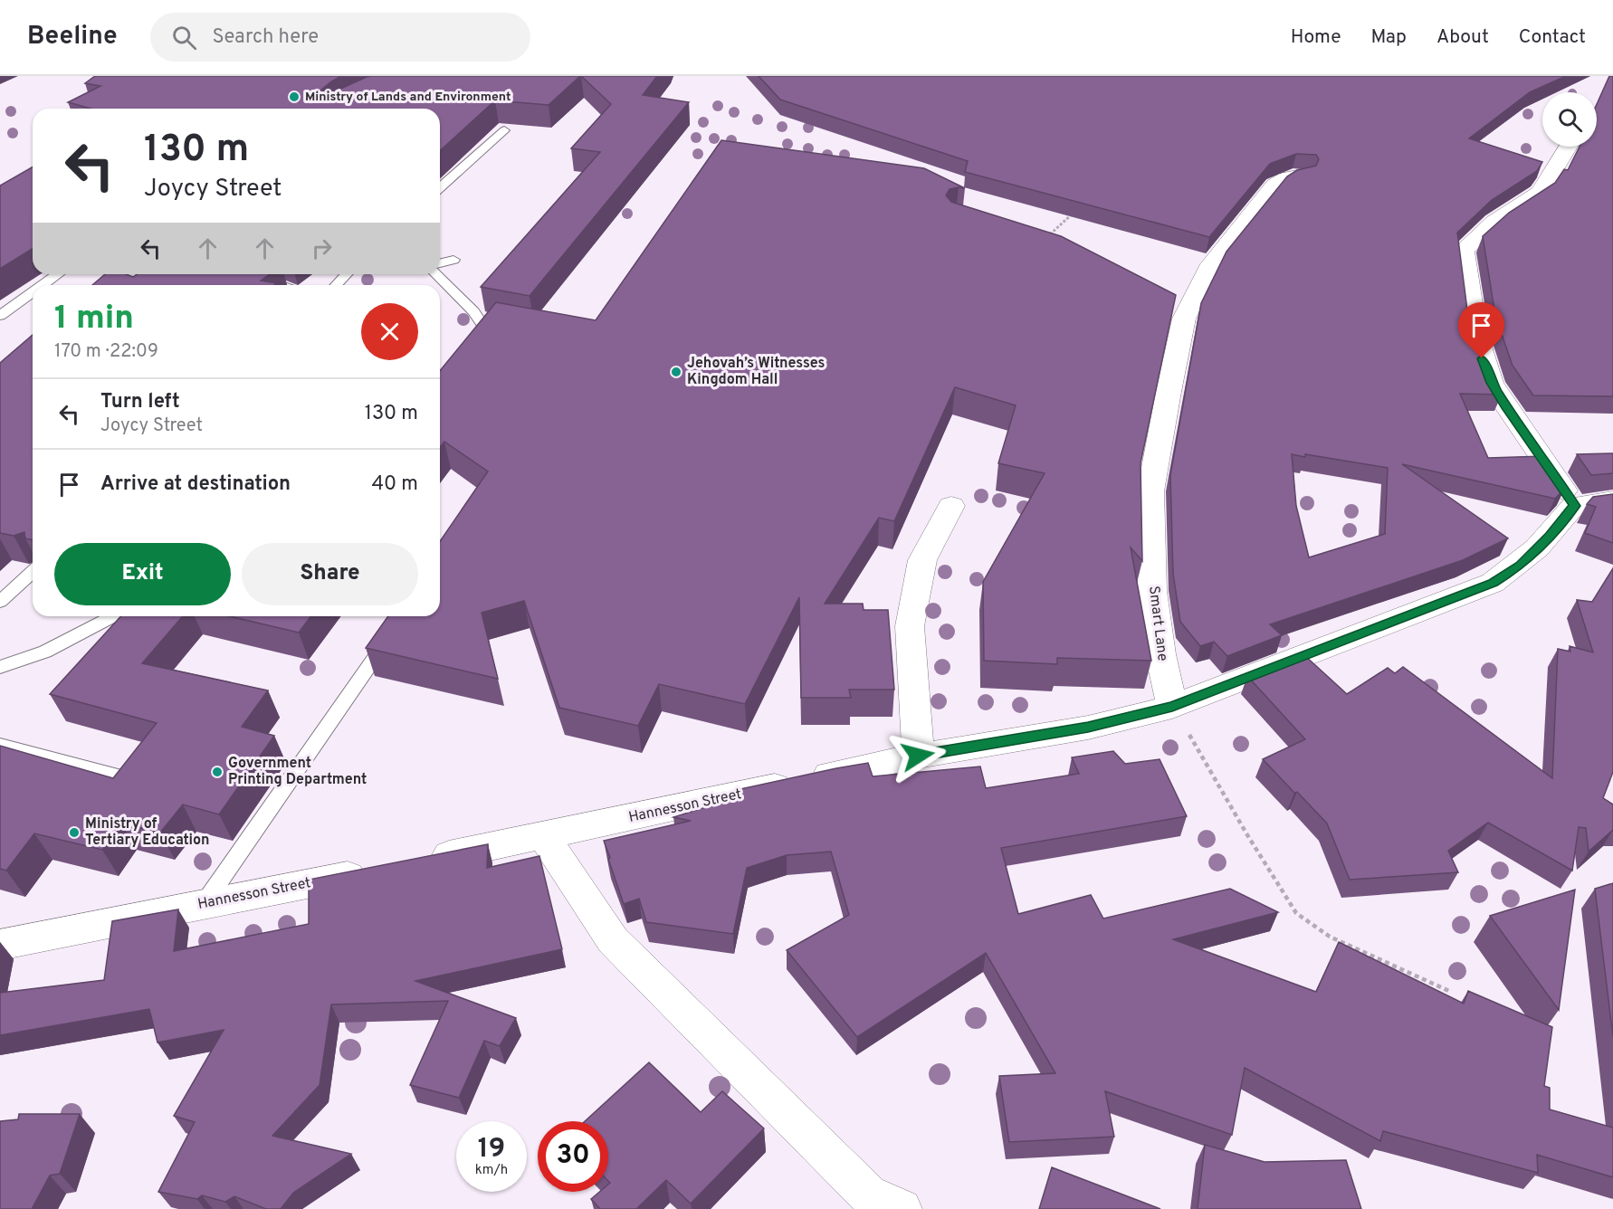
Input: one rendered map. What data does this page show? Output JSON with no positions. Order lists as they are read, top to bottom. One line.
{"streets":{"street":["Smart Lane","Hannesson Street"]},"crossings":[["Smart Lane","Hannesson Street"]],"places":["Ministry of Lands and Environment","Jehovah’s Witnesses Kingdom Hall","Government Printing Department","Ministry of Tertiary Education"],"page":{"header":"Beeline","search":"Search here","nav":["Home","Map","About","Contact"],"turn":["130 m","Joycy Street"],"heading":["1 min","170 m · 22:09"],"list":[{"name":"Turn left","note":"Joycy Street","value":"130 m"},{"name":"Arrive at destination","value":"40 m"}],"buttons":["Exit","Share"],"speed":"19 km/h","limit":"30"}}
